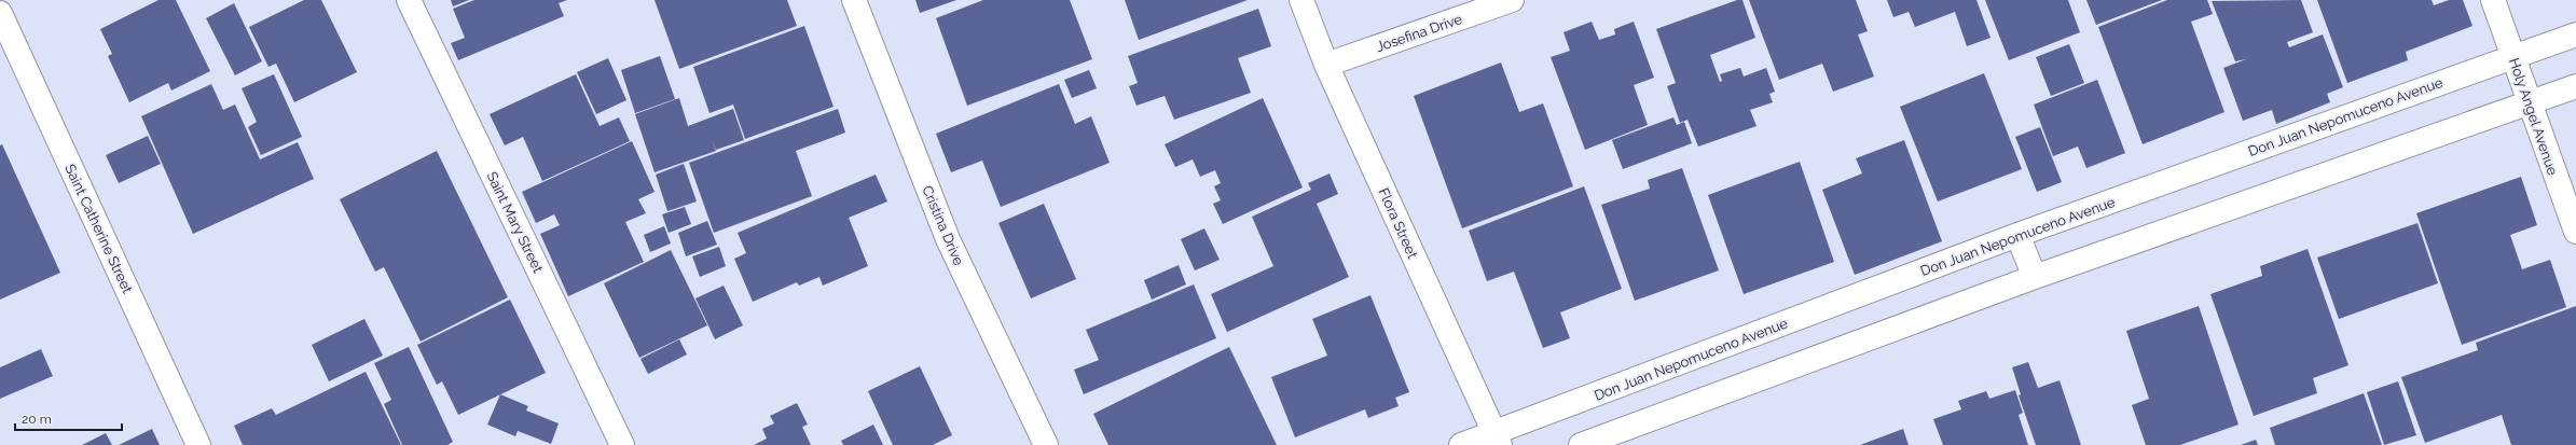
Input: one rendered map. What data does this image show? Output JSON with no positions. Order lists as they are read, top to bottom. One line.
{"streets":{"street":["Josefina Drive","Don Juan Nepomuceno Avenue","Holy Angel Avenue","Saint Mary Street","Flora Street","Cristina Drive","Saint Catherine Street"]},"crossings":[["Josefina Drive","Flora Street"],["Don Juan Nepomuceno Avenue","Holy Angel Avenue"],["Don Juan Nepomuceno Avenue","Flora Street"]],"scale_bar":"20 m"}
